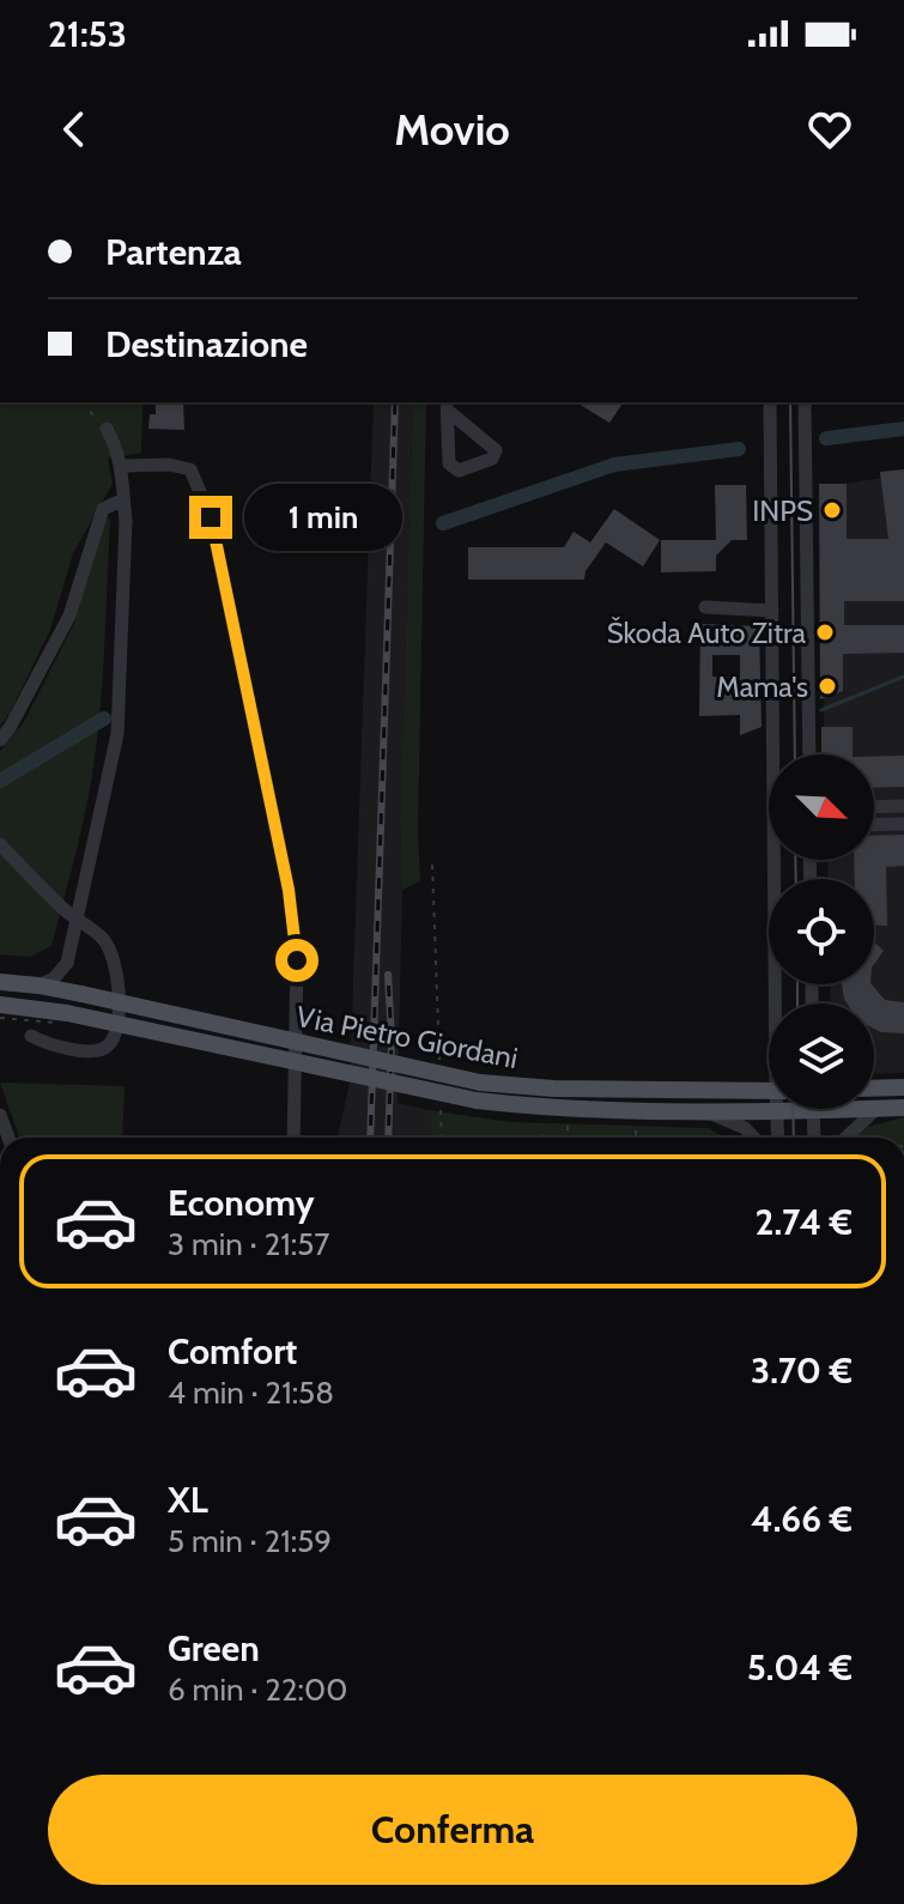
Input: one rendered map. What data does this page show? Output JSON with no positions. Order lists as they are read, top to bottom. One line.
{"streets":{"main road":["Via Pietro Giordani"]},"places":["INPS","Škoda Auto Zitra","Mama's"],"north":"bottom right","page":{"status":"21:53","header":"Movio","banner":["Partenza","Destinazione"],"bubble":"1 min","list":[{"name":"Economy","note":"3 min · 21:57","value":"2.74 €"},{"name":"Comfort","note":"4 min · 21:58","value":"3.70 €"},{"name":"XL","note":"5 min · 21:59","value":"4.66 €"},{"name":"Green","note":"6 min · 22:00","value":"5.04 €"}],"buttons":"Conferma"}}
